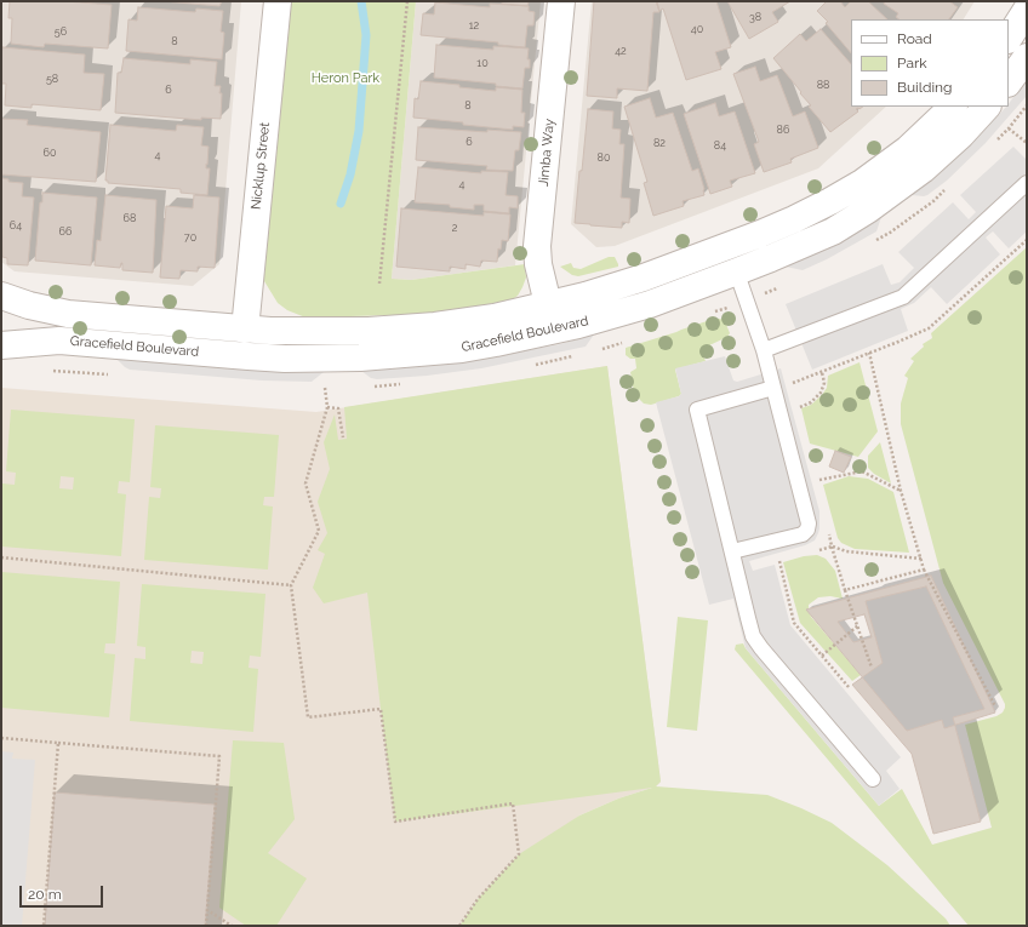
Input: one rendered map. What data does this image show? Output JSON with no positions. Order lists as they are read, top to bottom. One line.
{"streets":{"street":["Jimba Way","Nicklup Street","Gracefield Boulevard"]},"crossings":[["Jimba Way","Gracefield Boulevard"],["Nicklup Street","Gracefield Boulevard"]],"parks":["Heron Park"],"house_numbers":["38","12","40","56","8","42","10","58","88","6","8","86","6","82","84","60","4","80","4","68","64","2","66","70"],"legend":["Road","Park","Building"],"scale_bar":"20 m"}
